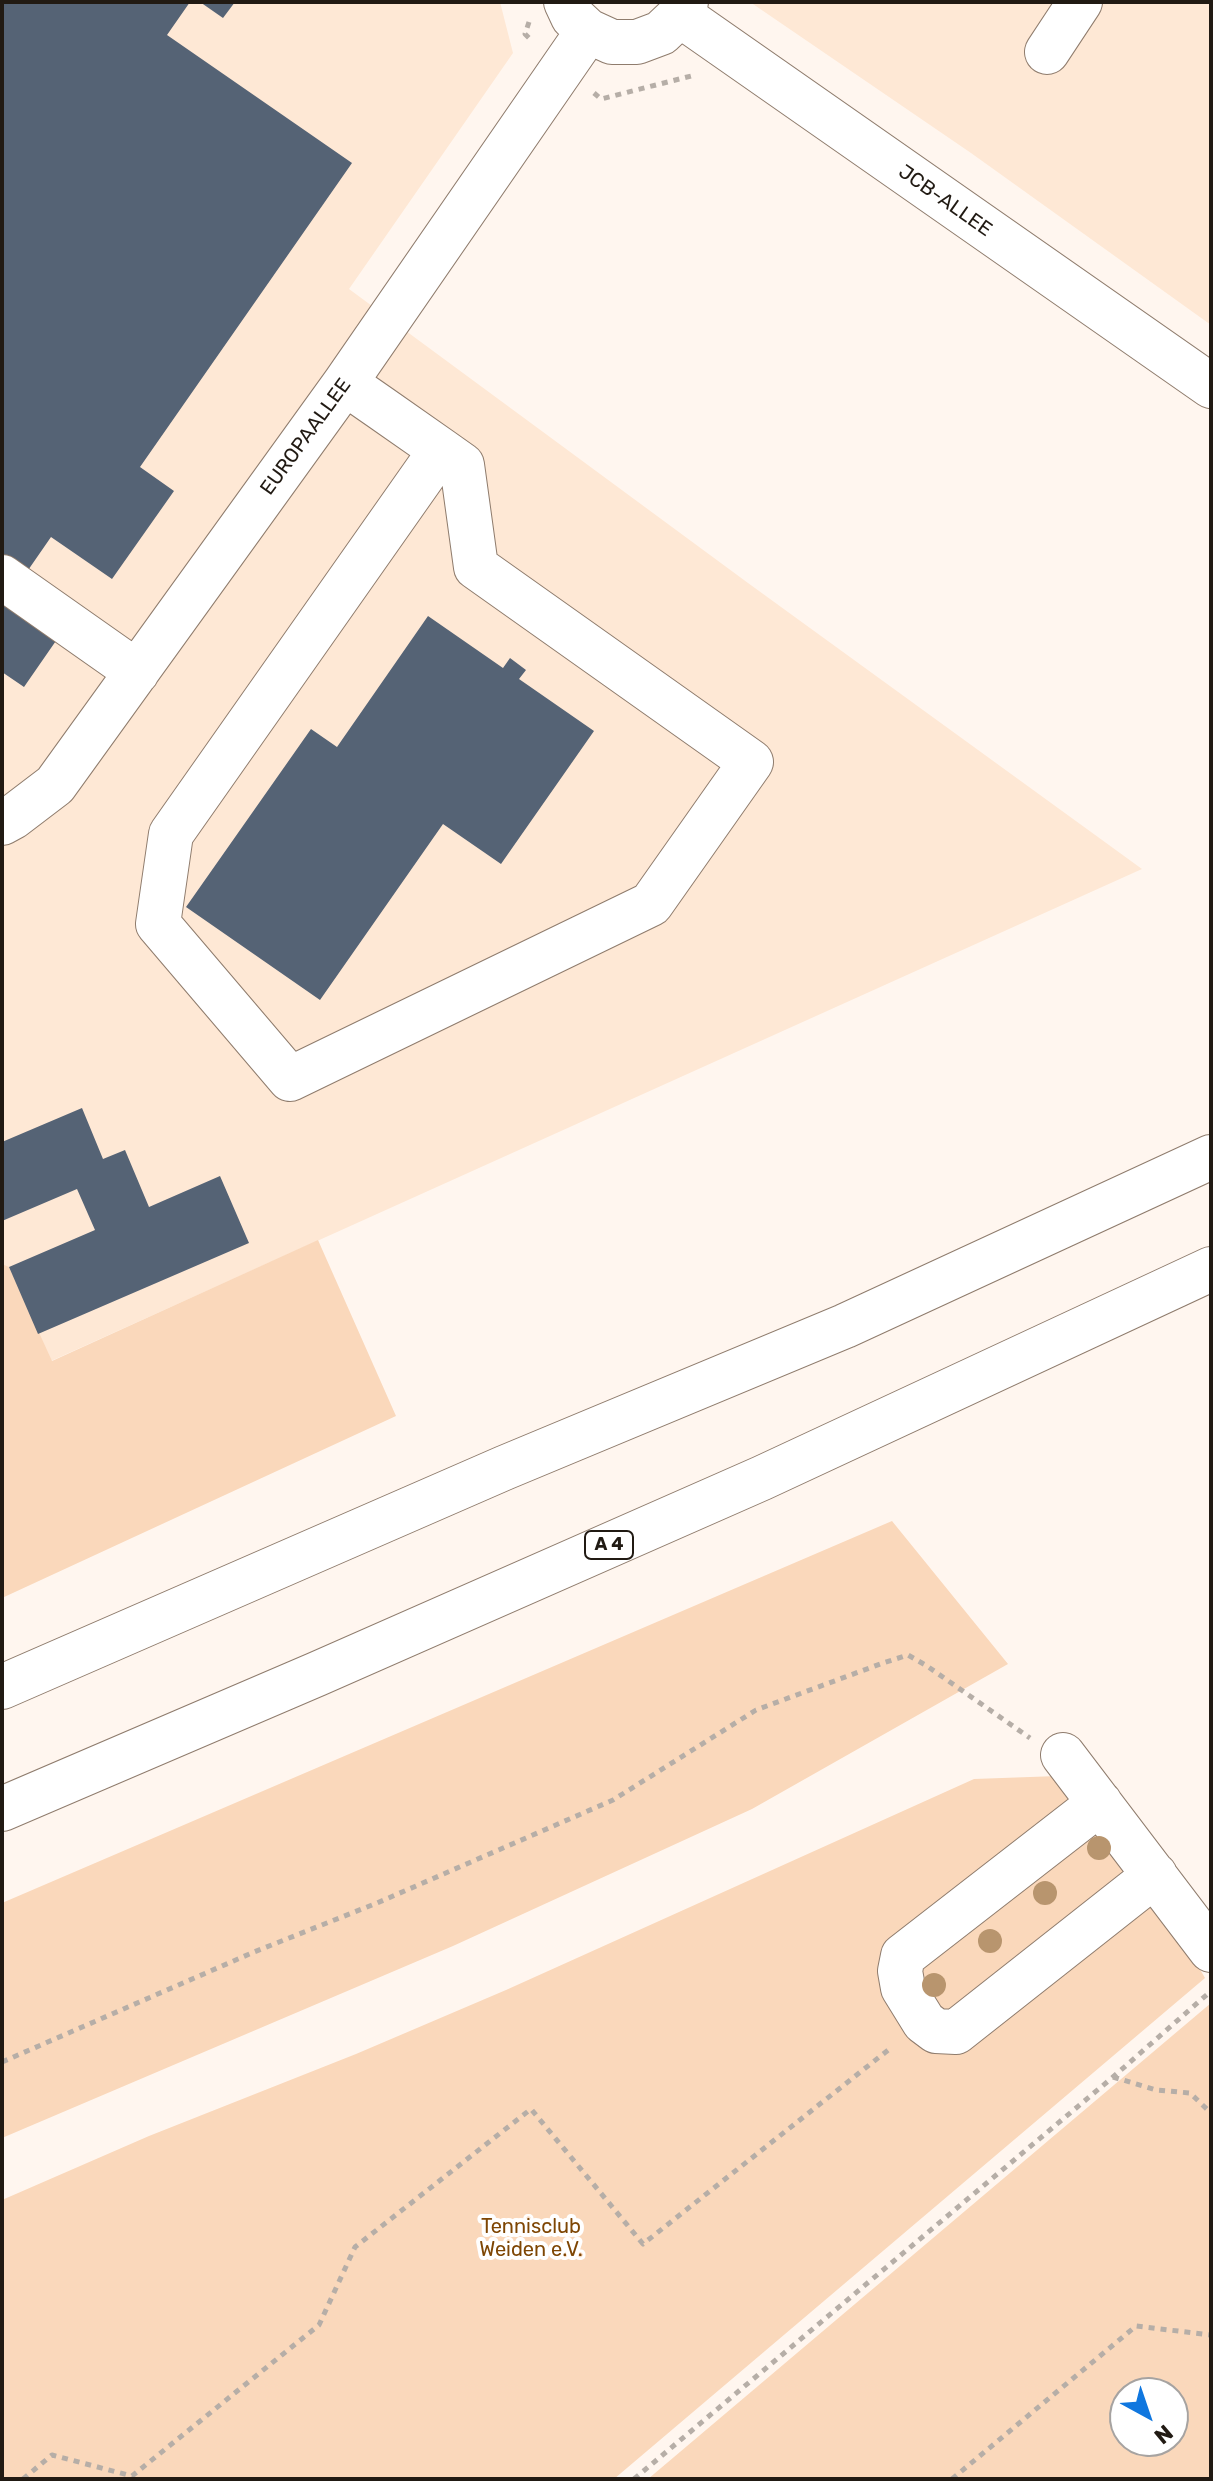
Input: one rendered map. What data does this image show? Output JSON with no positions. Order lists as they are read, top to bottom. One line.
{"streets":{"main road":["JCB-ALLEE","EUROPAALLEE","A 4"]},"crossings":[["JCB-ALLEE","EUROPAALLEE"]],"parks":["Tennisclub Weiden e.V."],"north":"bottom right"}
